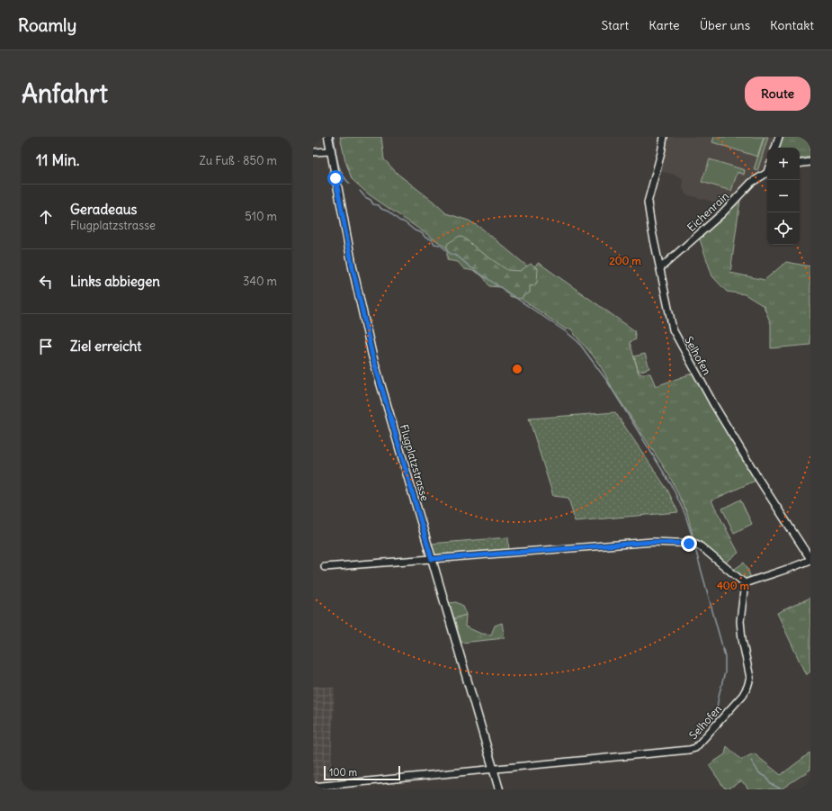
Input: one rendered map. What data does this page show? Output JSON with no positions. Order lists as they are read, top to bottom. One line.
{"streets":{"street":["Eichenrain","Selhofen","Flugplatzstrasse"]},"crossings":[["Eichenrain","Selhofen"],["Selhofen","Flugplatzstrasse"]],"scale_bar":"100 m","page":{"header":"Roamly","nav":["Start","Karte","Über uns","Kontakt"],"buttons":"Route","title":"Anfahrt","heading":["11 Min.","Zu Fuß · 850 m"],"map_buttons":["+","−"],"list":[["Geradeaus","Flugplatzstrasse","510 m"],["Links abbiegen","340 m"],"Ziel erreicht"],"scale":"100 m"},"rings":["200 m","400 m"]}
